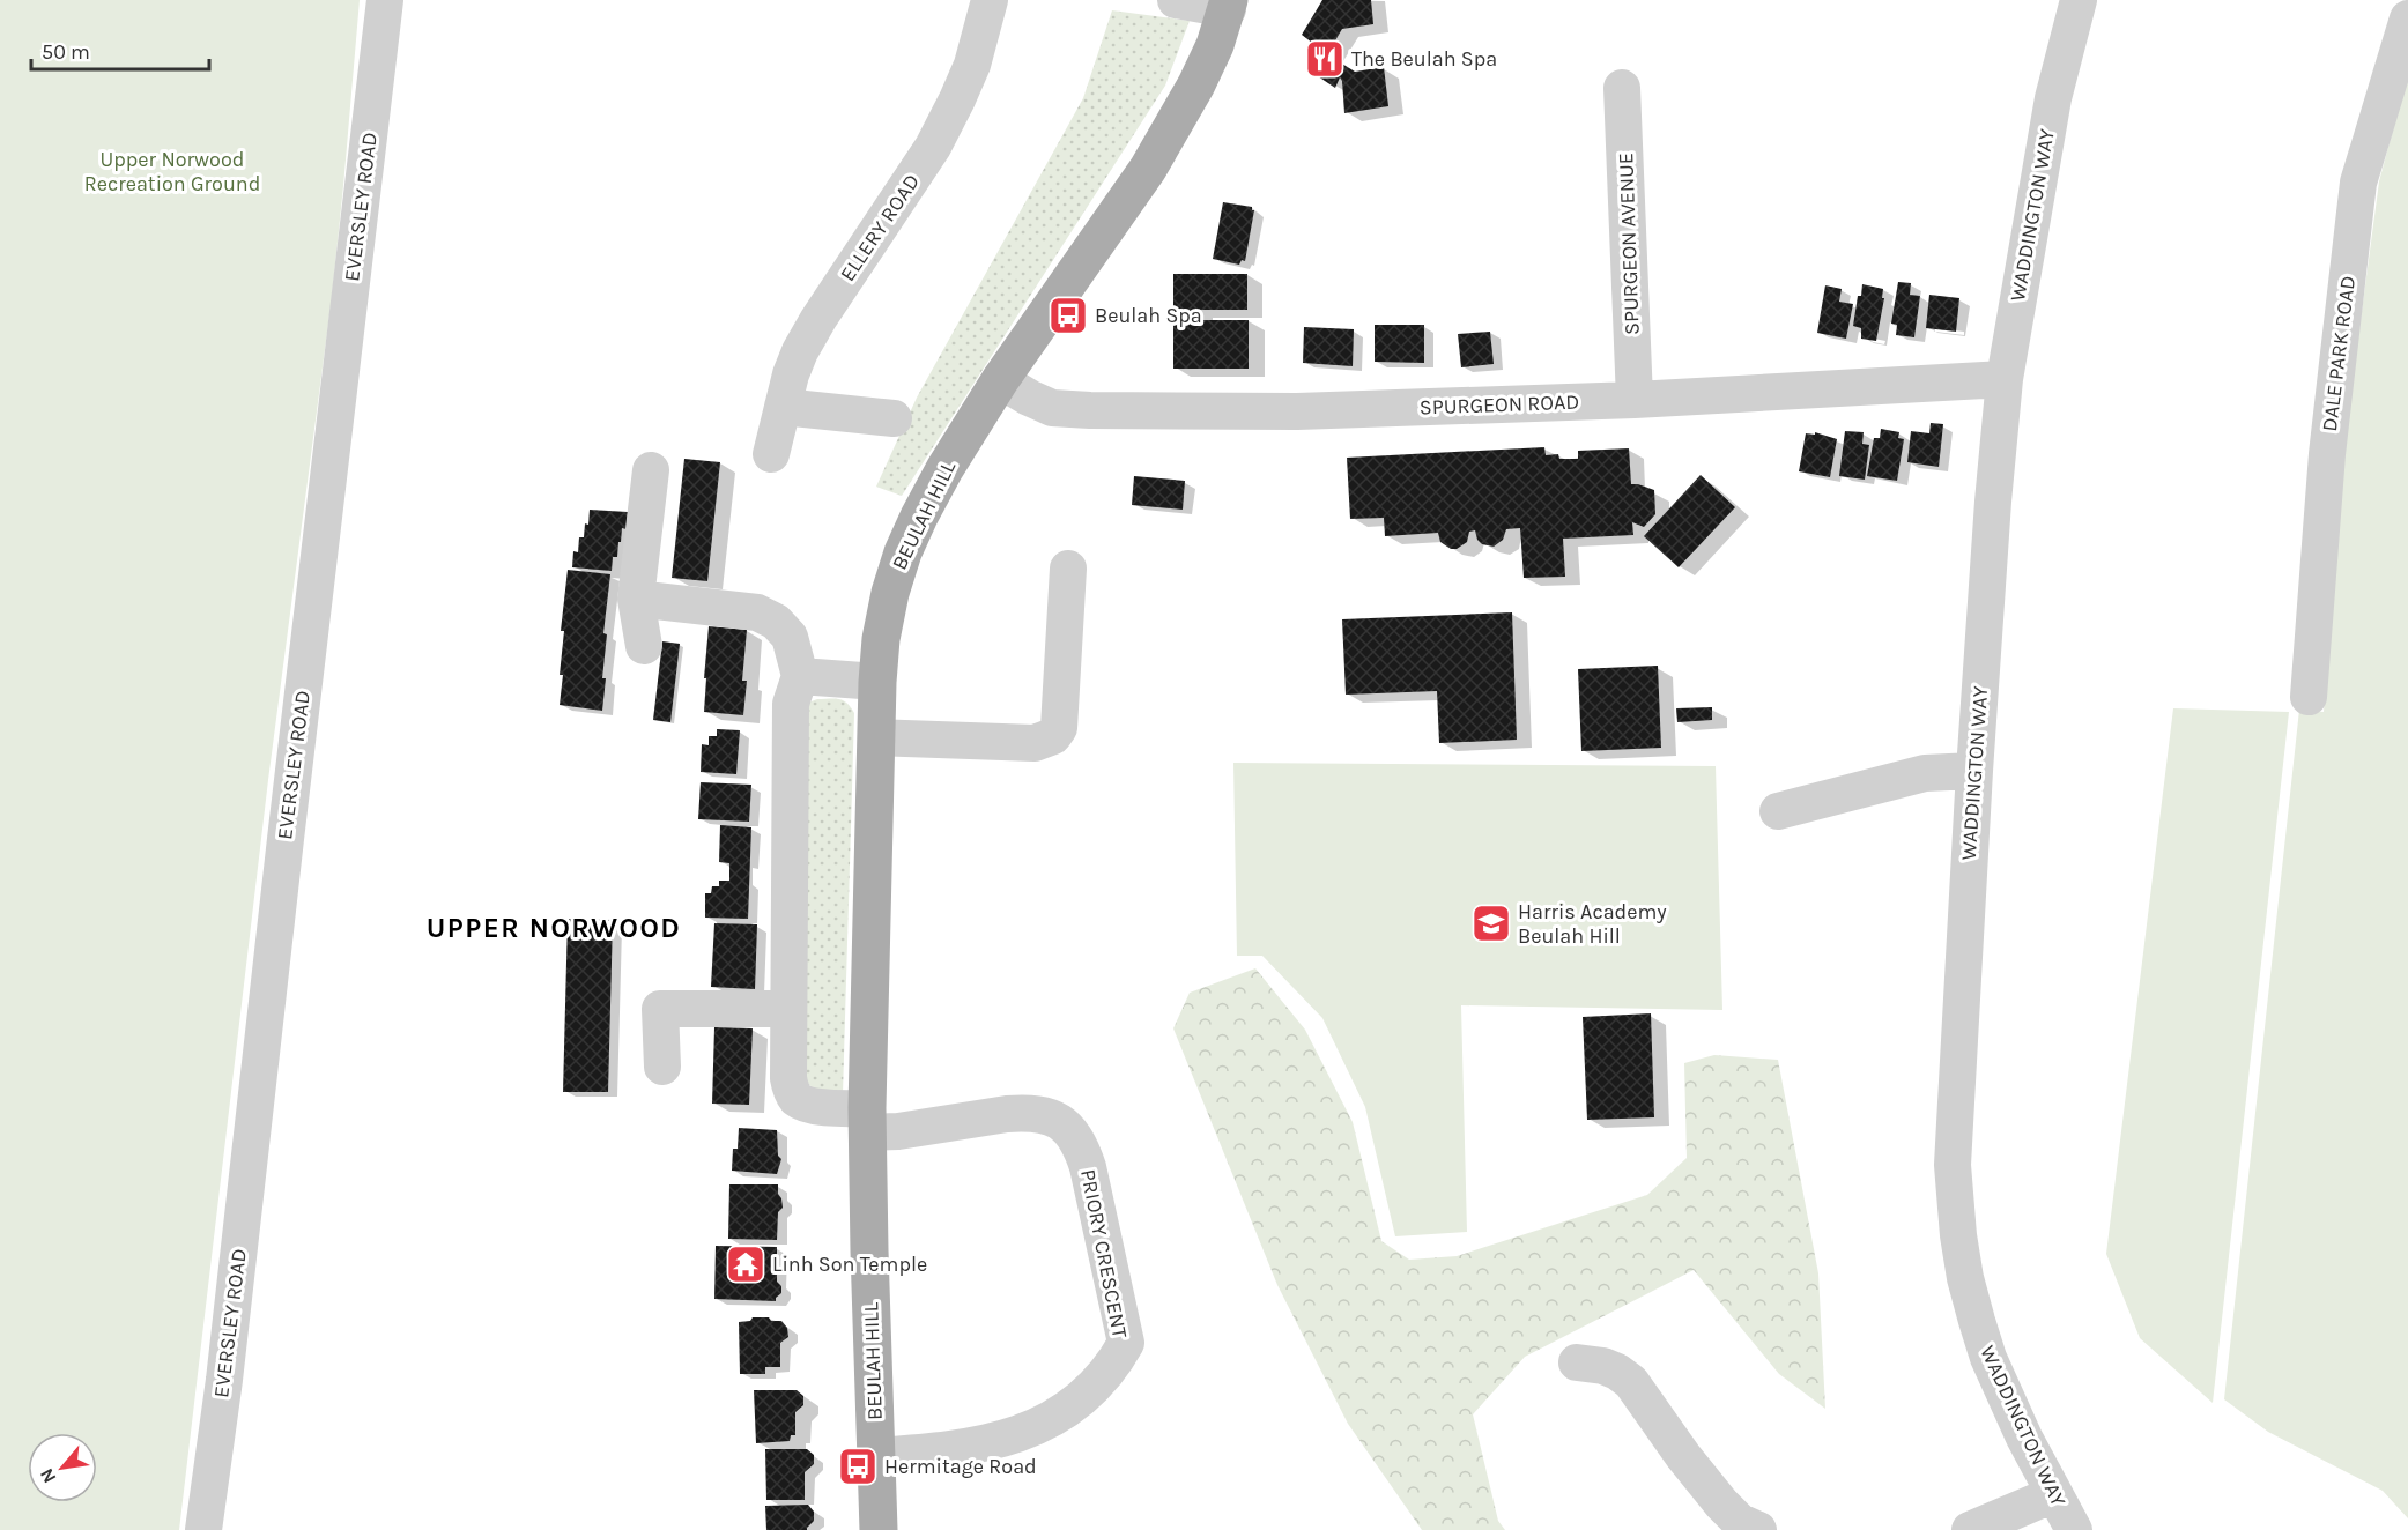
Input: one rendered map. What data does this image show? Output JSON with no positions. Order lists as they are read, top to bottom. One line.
{"streets":{"main road":["BEULAH HILL"],"street":["EVERSLEY ROAD","WADDINGTON WAY","ELLERY ROAD","SPURGEON AVENUE","DALE PARK ROAD","SPURGEON ROAD","PRIORY CRESCENT"]},"crossings":[["WADDINGTON WAY","SPURGEON ROAD"],["SPURGEON AVENUE","SPURGEON ROAD"],["SPURGEON ROAD","BEULAH HILL"],["BEULAH HILL","PRIORY CRESCENT"]],"districts":["UPPER NORWOOD"],"parks":["Upper Norwood Recreation Ground"],"places":{"restaurant":["The Beulah Spa"],"bus stop":["Beulah Spa","Hermitage Road"],"school or university":["Harris Academy Beulah Hill"],"temple":["Linh Son Temple"]},"scale_bar":"50 m","north":"bottom left"}
